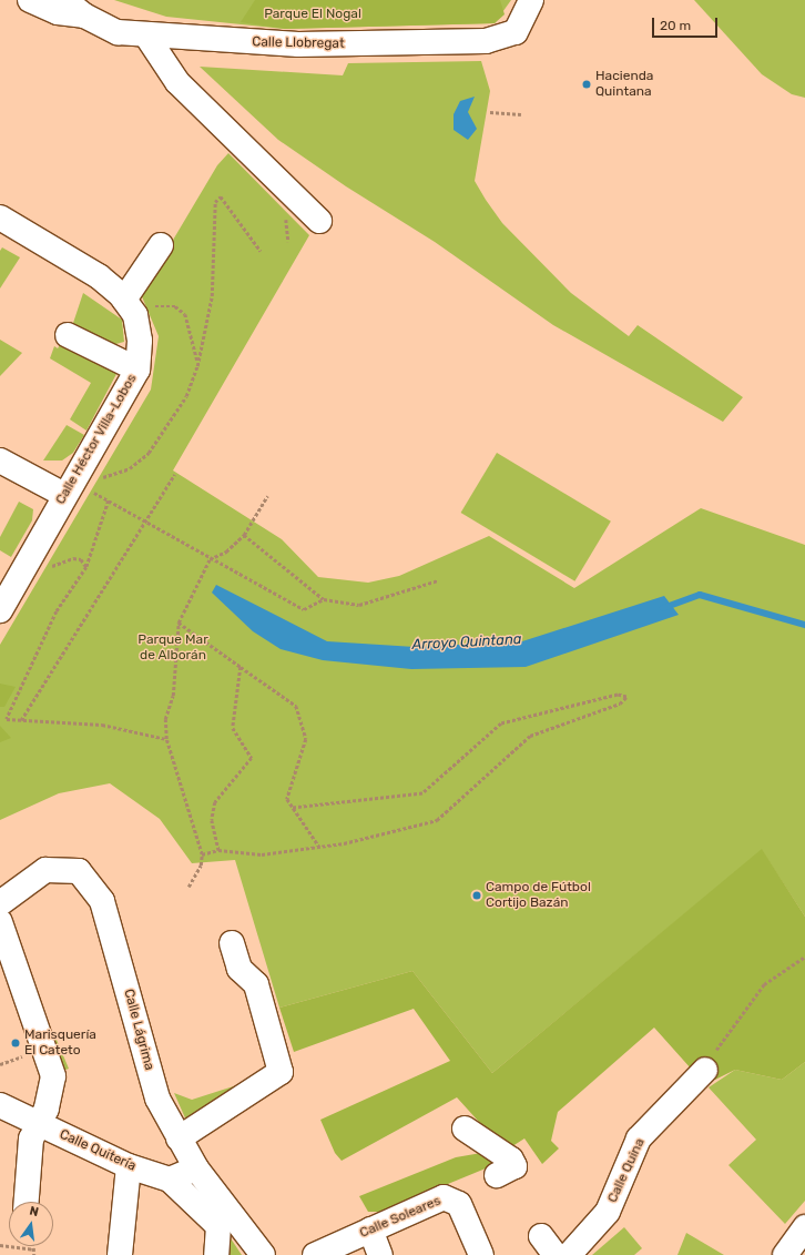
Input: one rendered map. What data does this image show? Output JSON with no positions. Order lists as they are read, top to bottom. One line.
{"streets":{"street":["Calle Llobregat","Calle Héctor Villa-Lobos","Calle Lágrima","Calle Quitería","Calle Quina","Calle Soleares"]},"water":["Arroyo Quintana"],"parks":["Parque El Nogal","Parque Mar de Alborán"],"places":["Hacienda Quintana","Campo de Fútbol Cortijo Bazán","Marisquería El Cateto"],"scale_bar":"20 m","north":"top"}
